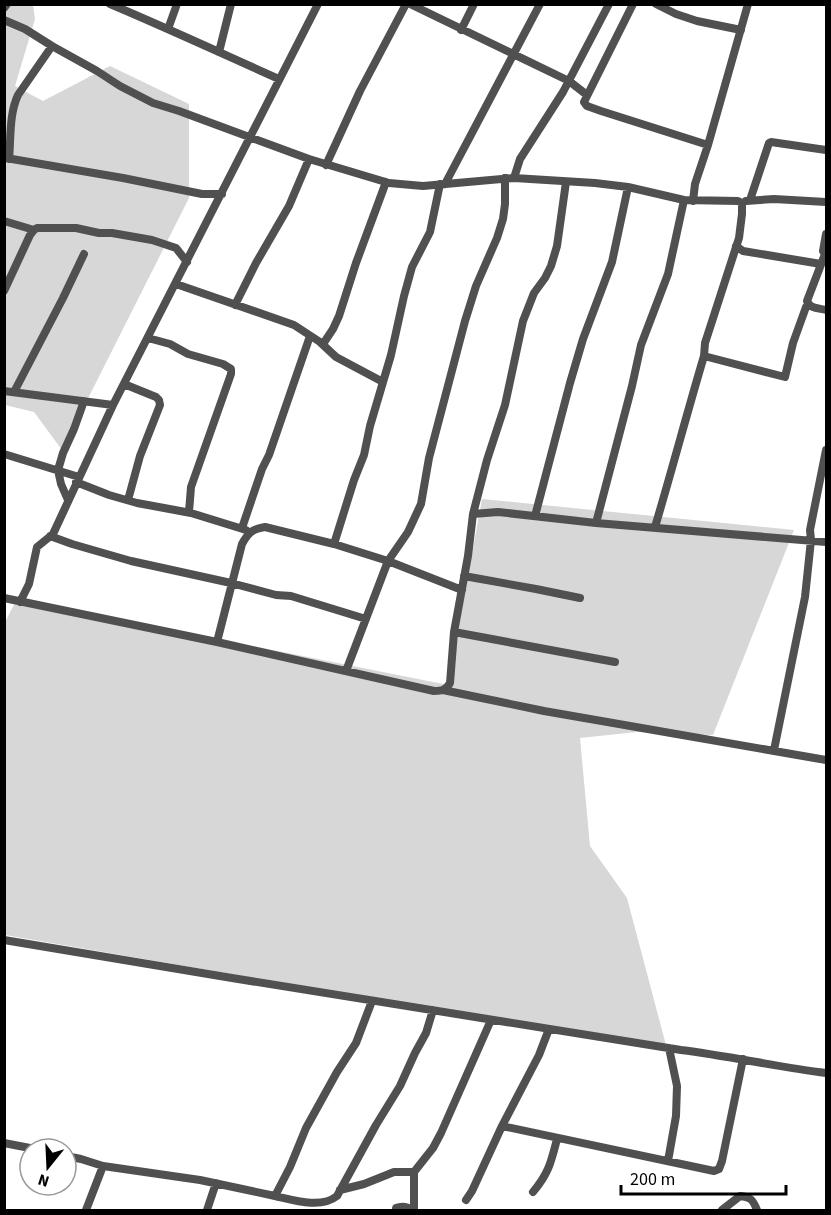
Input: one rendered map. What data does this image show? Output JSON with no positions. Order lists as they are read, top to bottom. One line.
{"scale_bar":"200 m","north":"bottom"}
